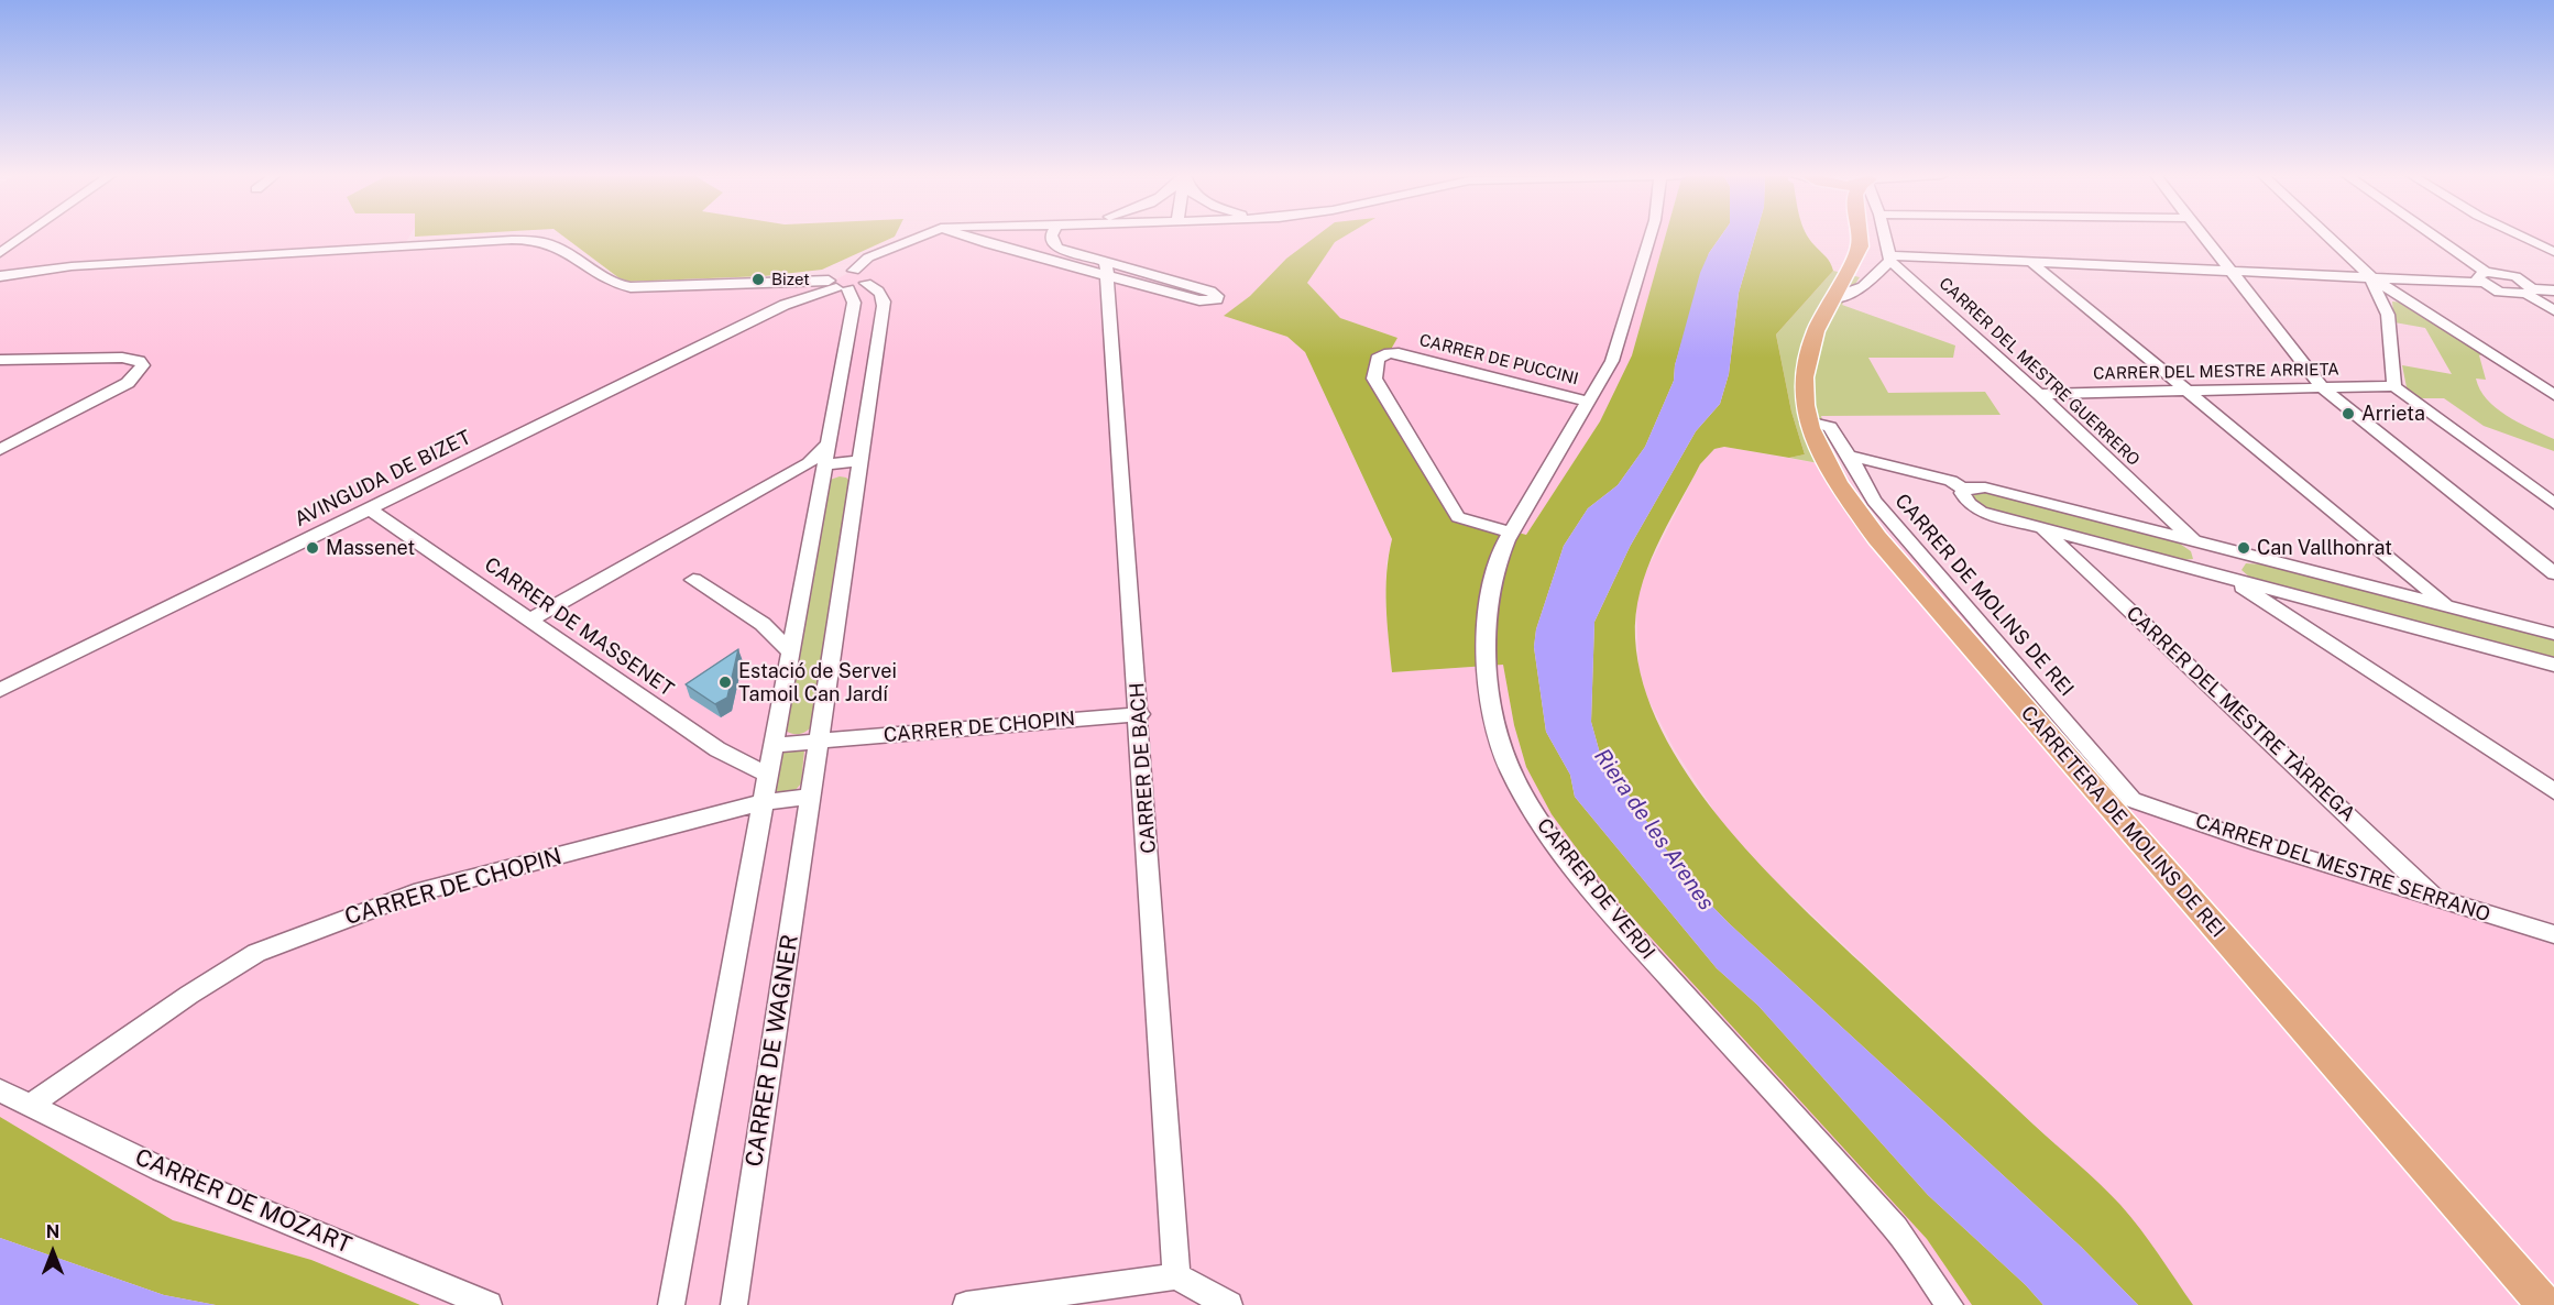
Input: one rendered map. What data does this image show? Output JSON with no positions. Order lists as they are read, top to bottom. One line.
{"streets":{"main road":["CARRETERA DE MOLINS DE REI"],"street":["CARRER DE PUCCINI","CARRER DEL MESTRE GUERRERO","CARRER DEL MESTRE ARRIETA","AVINGUDA DE BIZET","CARRER DE MOLINS DE REI","CARRER DE MASSENET","CARRER DEL MESTRE TÀRREGA","CARRER DE CHOPIN","CARRER DE BACH","CARRER DEL MESTRE SERRANO","CARRER DE VERDI","CARRER DE WAGNER","CARRER DE MOZART"]},"crossings":[["CARRER DE PUCCINI","CARRER DE VERDI"],["CARRER DEL MESTRE GUERRERO","CARRER DEL MESTRE ARRIETA"],["AVINGUDA DE BIZET","CARRER DE MASSENET"],["AVINGUDA DE BIZET","CARRER DE WAGNER"],["CARRER DE MOLINS DE REI","CARRETERA DE MOLINS DE REI"],["CARRER DE MOLINS DE REI","CARRER DEL MESTRE SERRANO"],["CARRER DE MASSENET","CARRER DE WAGNER"],["CARRER DEL MESTRE TÀRREGA","CARRER DEL MESTRE SERRANO"],["CARRER DE CHOPIN","CARRER DE BACH"],["CARRER DE CHOPIN","CARRER DE WAGNER"],["CARRER DE CHOPIN","CARRER DE MOZART"]],"water":["Riera de les Arenes"],"places":["Bizet","Arrieta","Massenet","Can Vallhonrat","Estació de Servei Tamoil Can Jardí"],"north":"top"}
